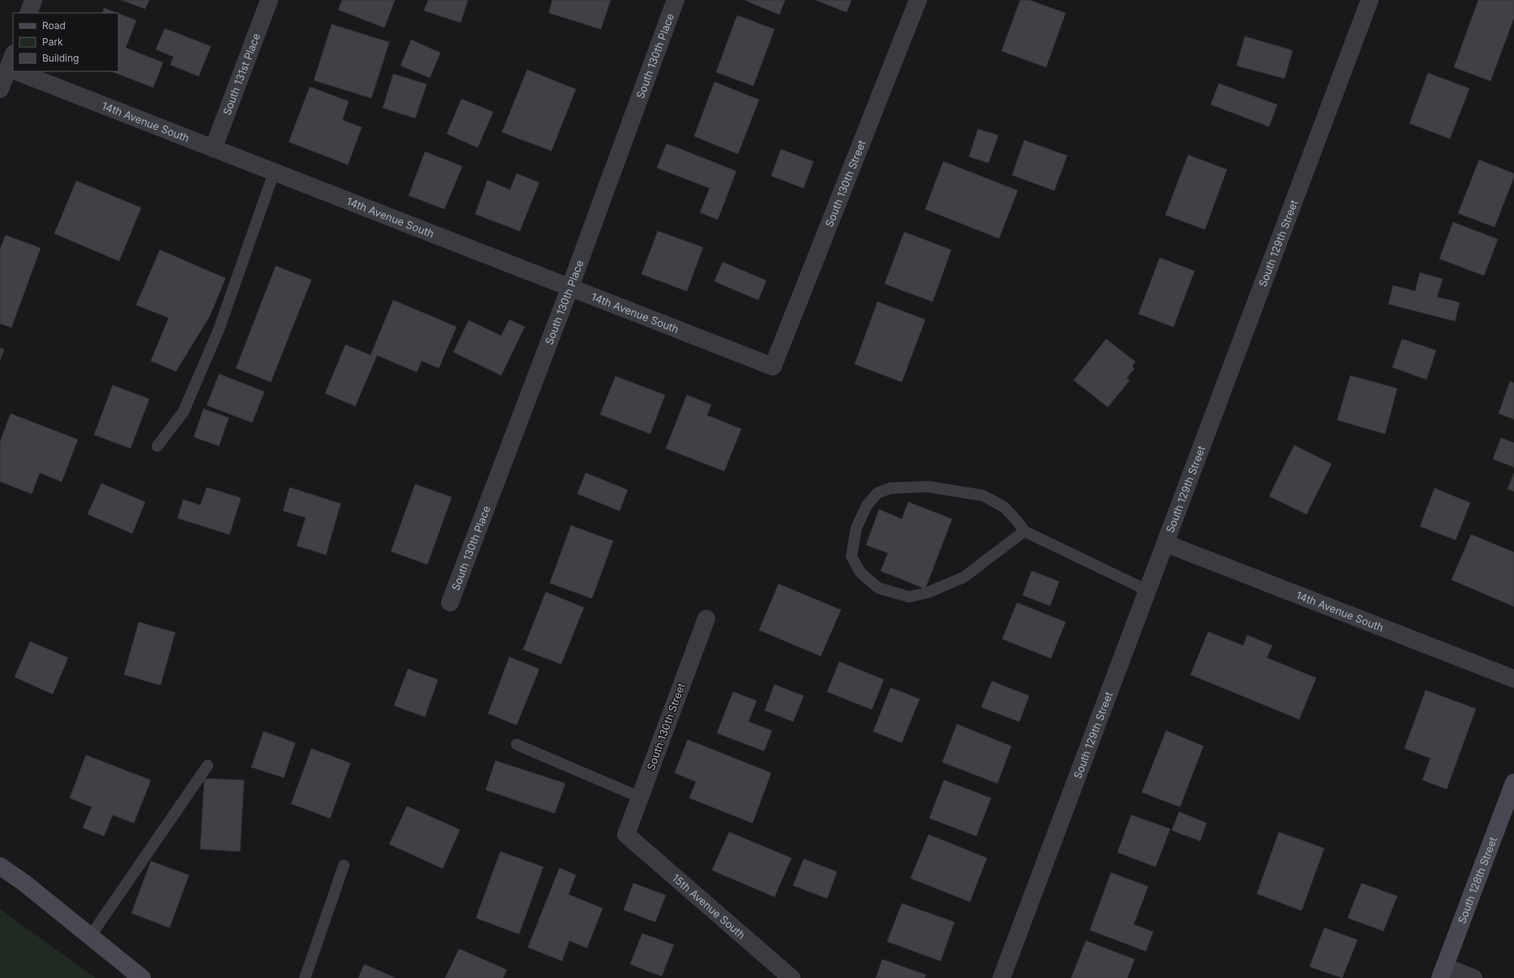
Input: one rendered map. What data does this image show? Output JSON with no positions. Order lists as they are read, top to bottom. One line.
{"streets":{"main road":["South 128th Street"],"street":["South 130th Place","South 131st Place","14th Avenue South","South 130th Street","South 129th Street","15th Avenue South"]},"crossings":[["South 130th Place","14th Avenue South"],["South 131st Place","14th Avenue South"],["14th Avenue South","South 130th Street"],["14th Avenue South","South 129th Street"],["South 130th Street","15th Avenue South"]],"legend":["Road","Park","Building"]}
